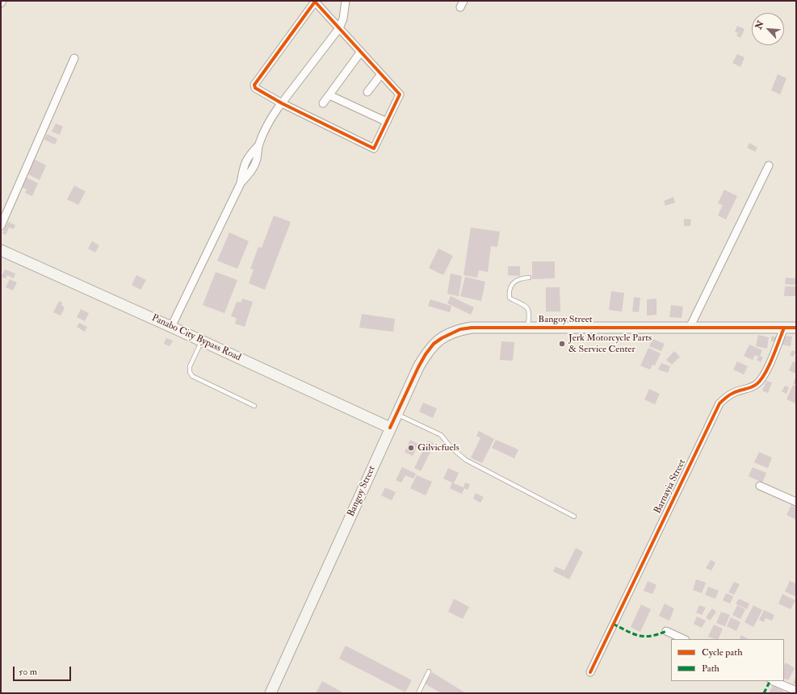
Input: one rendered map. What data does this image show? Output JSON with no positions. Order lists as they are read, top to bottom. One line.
{"streets":{"main road":["Bangoy Street","Panabo City Bypass Road"],"street":["Barnayia Street"]},"crossings":[["Bangoy Street","Panabo City Bypass Road"],["Bangoy Street","Barnayia Street"]],"places":["Jerk Motorcycle Parts & Service Center","Gilvicfuels"],"legend":["Cycle path","Path"],"scale_bar":"50 m","north":"top left"}
